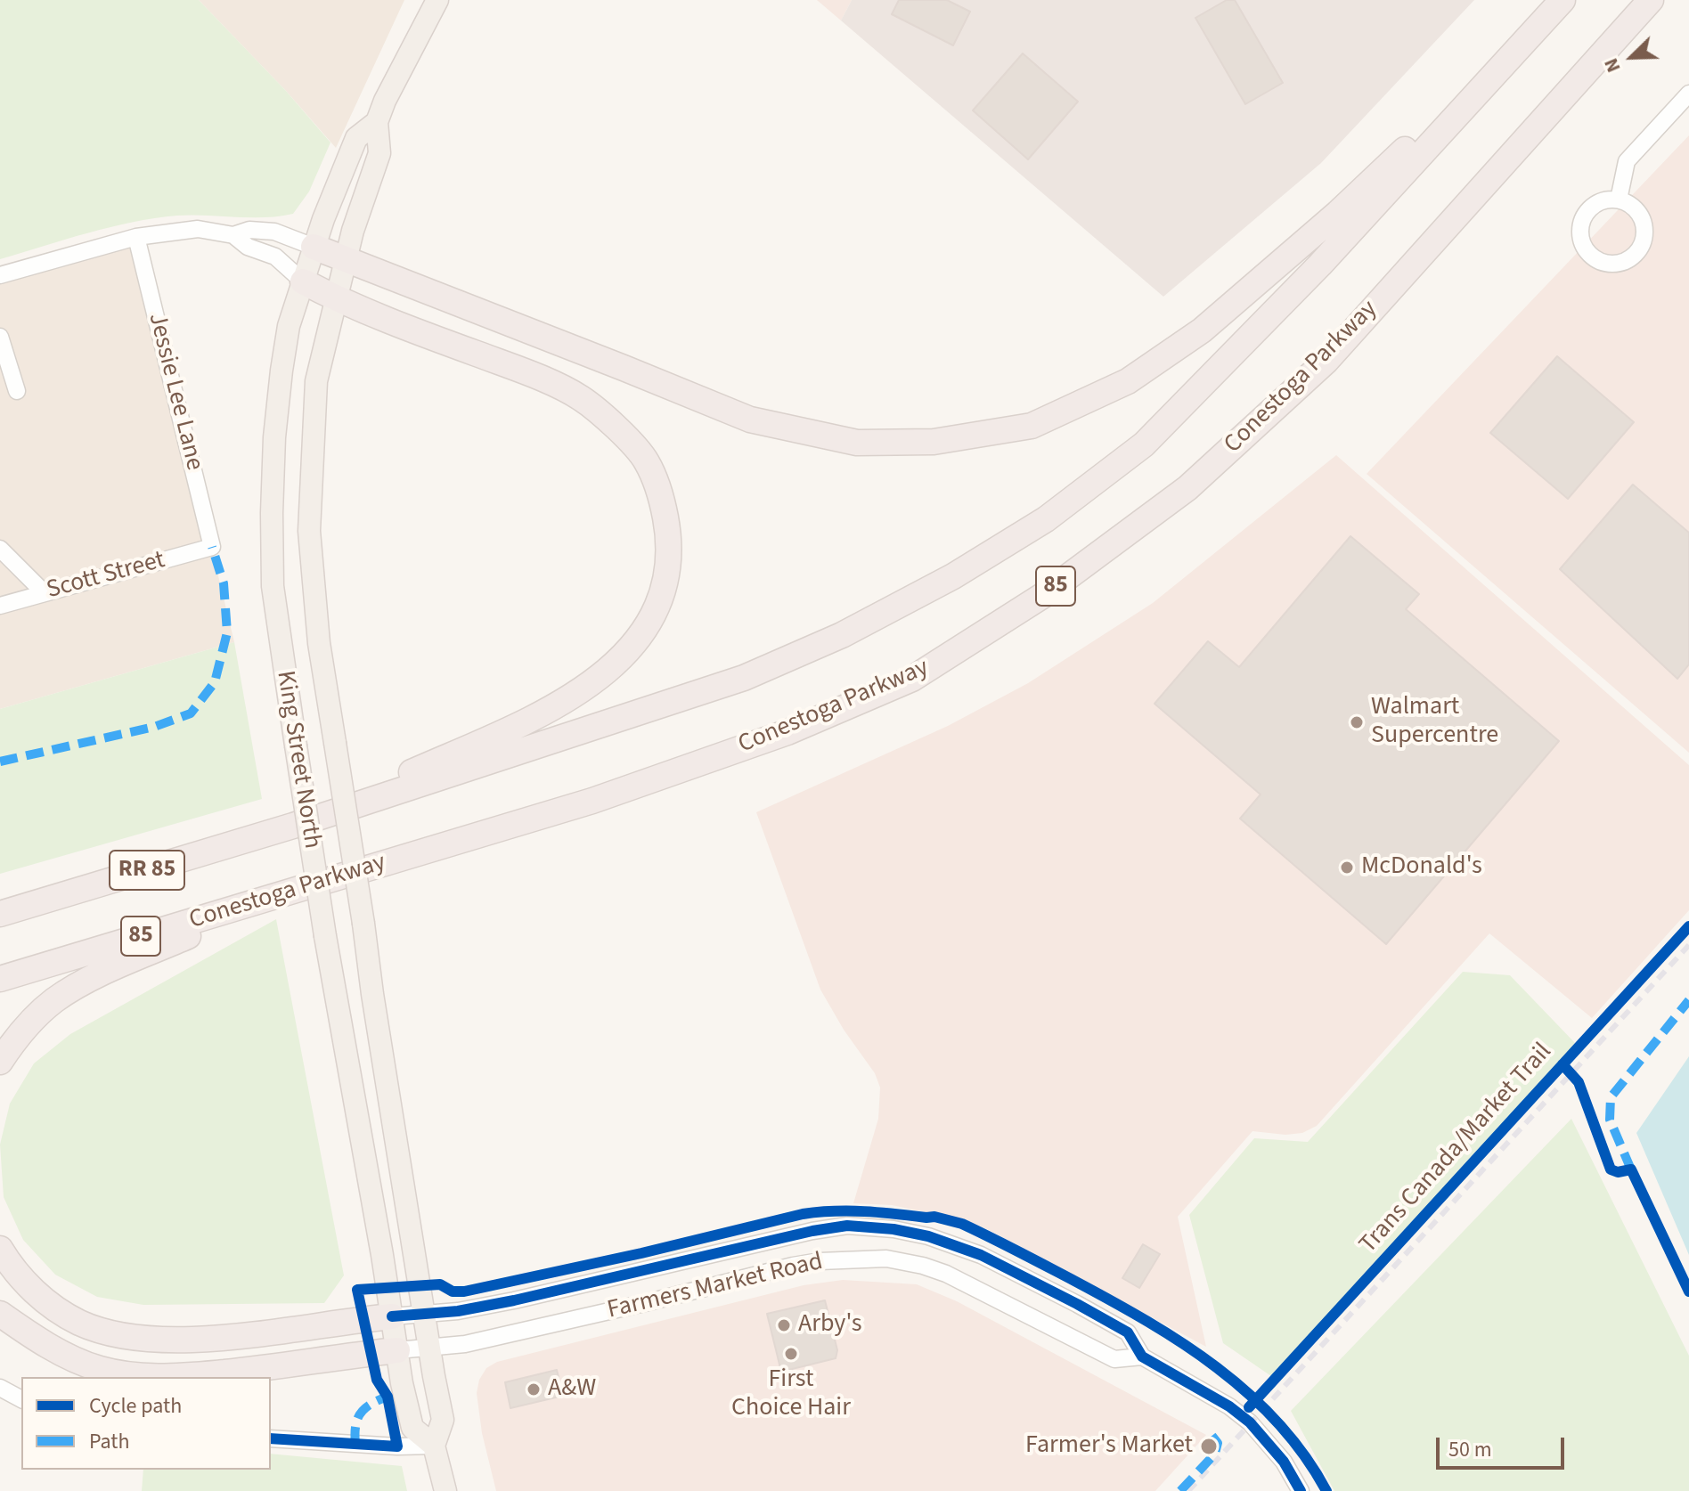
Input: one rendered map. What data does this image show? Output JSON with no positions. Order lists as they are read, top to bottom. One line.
{"streets":{"highway":["Conestoga Parkway","85","RR 85"],"main road":["King Street North"],"street":["Jessie Lee Lane","Scott Street","Farmers Market Road"],"cycle path":["Trans Canada/Market Trail"]},"crossings":[["Jessie Lee Lane","Scott Street"],["85","RR 85"],["King Street North","Farmers Market Road"]],"places":["Walmart Supercentre","McDonald's","Arby's","First Choice Hair","A&W","Farmer's Market"],"legend":["Cycle path","Path"],"scale_bar":"50 m","north":"bottom left"}
